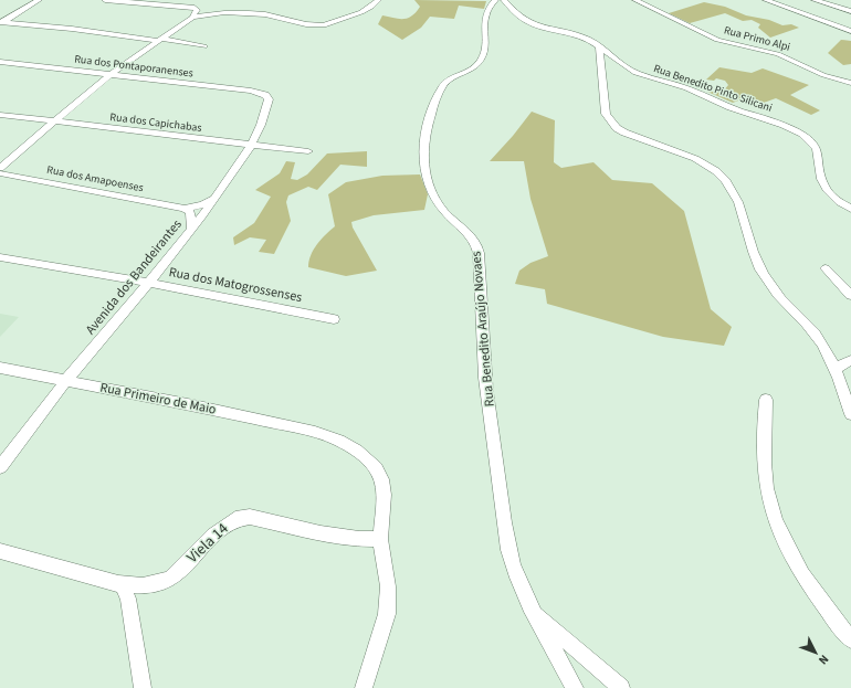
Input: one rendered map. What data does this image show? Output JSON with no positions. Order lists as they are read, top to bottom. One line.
{"streets":{"street":["Rua Primo Alpi","Rua dos Pontaporanenses","Rua Benedito Pinto Silicani","Rua dos Capichabas","Rua dos Amapoenses","Avenida dos Bandeirantes","Rua dos Matogrossenses","Rua Benedito Araújo Novaes","Rua Primeiro de Maio","Viela 14"]},"crossings":[["Rua dos Pontaporanenses","Avenida dos Bandeirantes"],["Rua dos Capichabas","Avenida dos Bandeirantes"],["Rua dos Amapoenses","Avenida dos Bandeirantes"],["Avenida dos Bandeirantes","Rua dos Matogrossenses"],["Avenida dos Bandeirantes","Rua Primeiro de Maio"],["Rua Primeiro de Maio","Viela 14"]],"north":"bottom right"}
